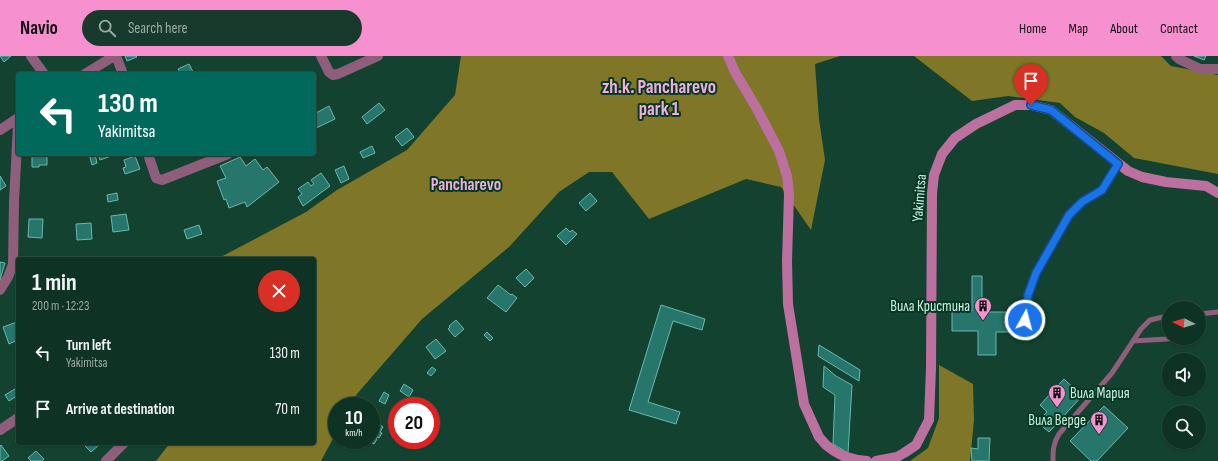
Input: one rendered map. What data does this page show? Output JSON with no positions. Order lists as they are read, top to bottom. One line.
{"streets":{"street":["Yakimitsa"]},"districts":["zh.k. Pancharevo park 1","Pancharevo"],"places":{"building":["Вила Кристина","Вила Мария","Вила Верде"]},"north":"left","page":{"header":"Navio","search":"Search here","nav":["Home","Map","About","Contact"],"turn":["130 m","Yakimitsa"],"heading":["1 min","200 m · 12:23"],"list":[{"name":"Turn left","note":"Yakimitsa","value":"130 m"},{"name":"Arrive at destination","value":"70 m"}],"speed":"10 km/h","limit":"20"}}
